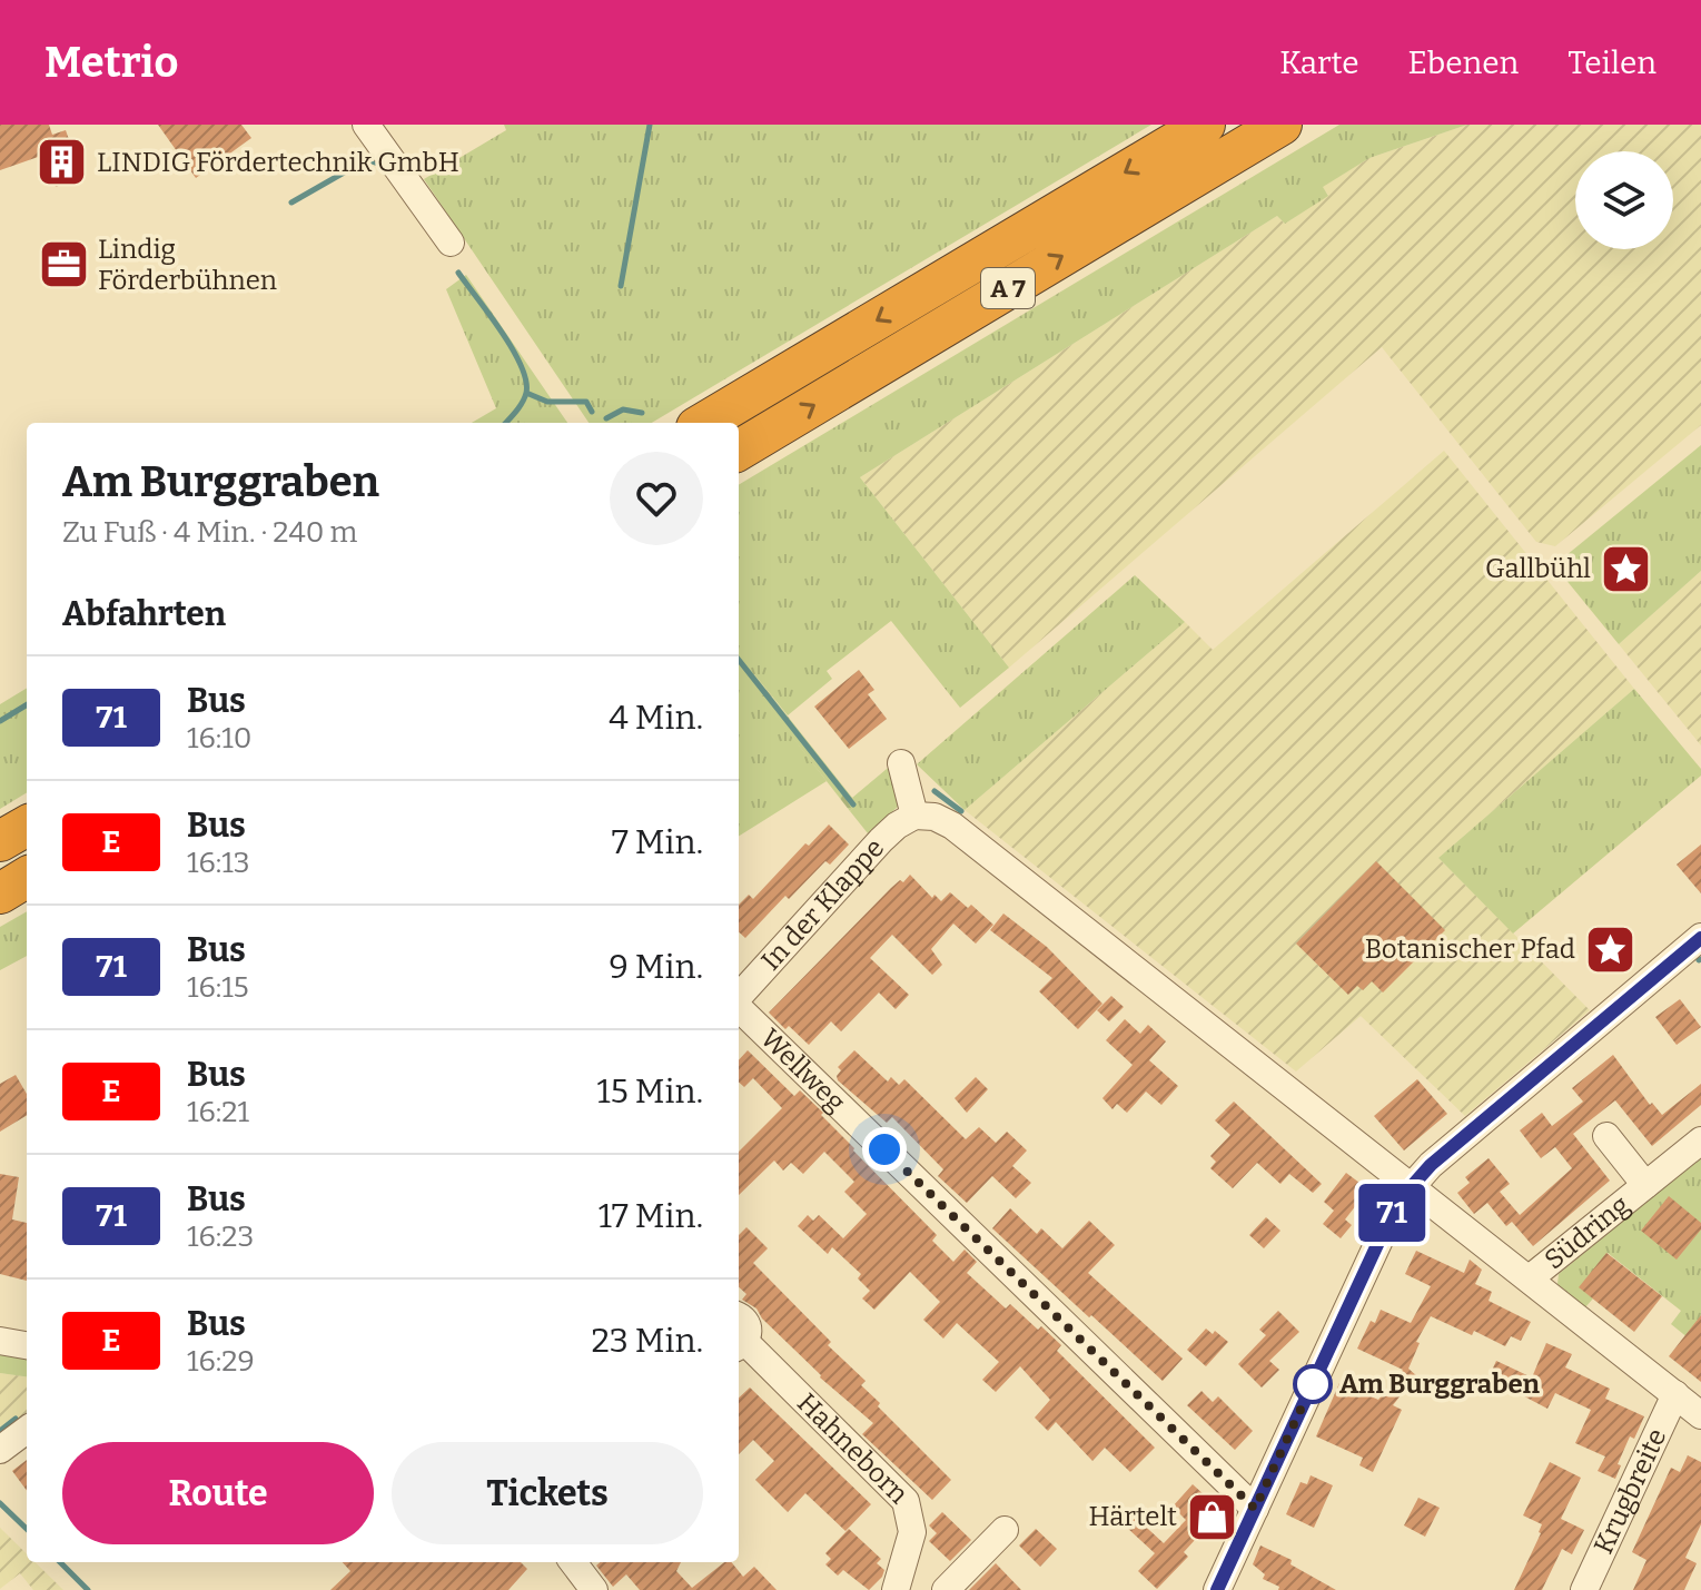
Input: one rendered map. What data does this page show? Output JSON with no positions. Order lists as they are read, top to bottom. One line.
{"streets":{"highway":["A 7"],"street":["In der Klappe","Wellweg","Südring","Hahneborn","Krugbreite"]},"places":{"building":["LINDIG Fördertechnik GmbH"],"office":["Lindig Förderbühnen"],"place":["Gallbühl","Botanischer Pfad"],"other":["Am Burggraben"],"shop":["Härtelt"]},"lines":["bus line 71"],"page":{"header":"Metrio","nav":["Karte","Ebenen","Teilen"],"on_map":"71","heading":[["Am Burggraben","Zu Fuß · 4 Min. · 240 m"],"Abfahrten"],"list":[{"mark":"71","name":"Bus","note":"16:10","value":"4 Min."},{"mark":"E","name":"Bus","note":"16:13","value":"7 Min."},{"mark":"71","name":"Bus","note":"16:15","value":"9 Min."},{"mark":"E","name":"Bus","note":"16:21","value":"15 Min."},{"mark":"71","name":"Bus","note":"16:23","value":"17 Min."},{"mark":"E","name":"Bus","note":"16:29","value":"23 Min."}],"buttons":["Route","Tickets"]}}
